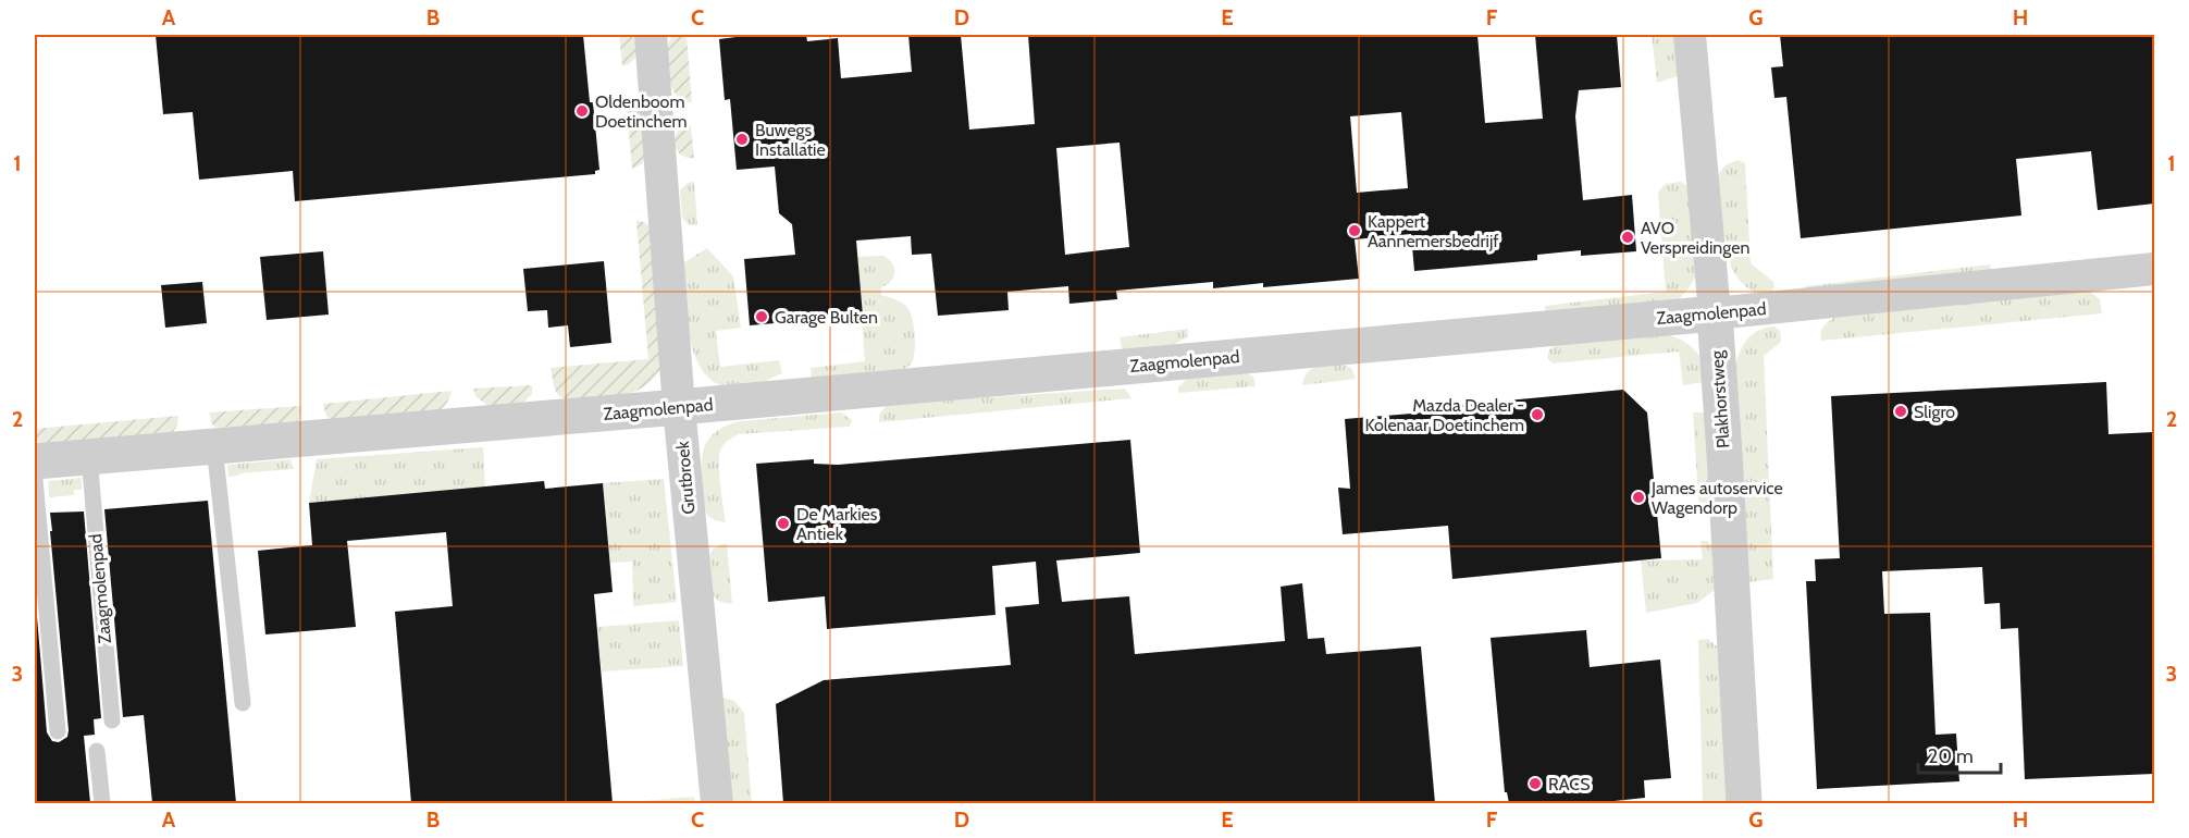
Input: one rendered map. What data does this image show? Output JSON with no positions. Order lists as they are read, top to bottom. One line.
{"streets":{"street":["Zaagmolenpad","Plakhorstweg","Grutbroek"]},"crossings":[["Zaagmolenpad","Plakhorstweg"],["Zaagmolenpad","Grutbroek"]],"places":["Oldenboom Doetinchem","Buwegs Installatie","Kappert Aannemersbedrijf","AVO Verspreidingen","Garage Bulten","Sligro","Mazda Dealer - Kolenaar Doetinchem","James autoservice Wagendorp","De Markies Antiek","RACS"],"scale_bar":"20 m","grid":{"columns":["A","B","C","D","E","F","G","H"],"rows":["1","2","3"]}}
